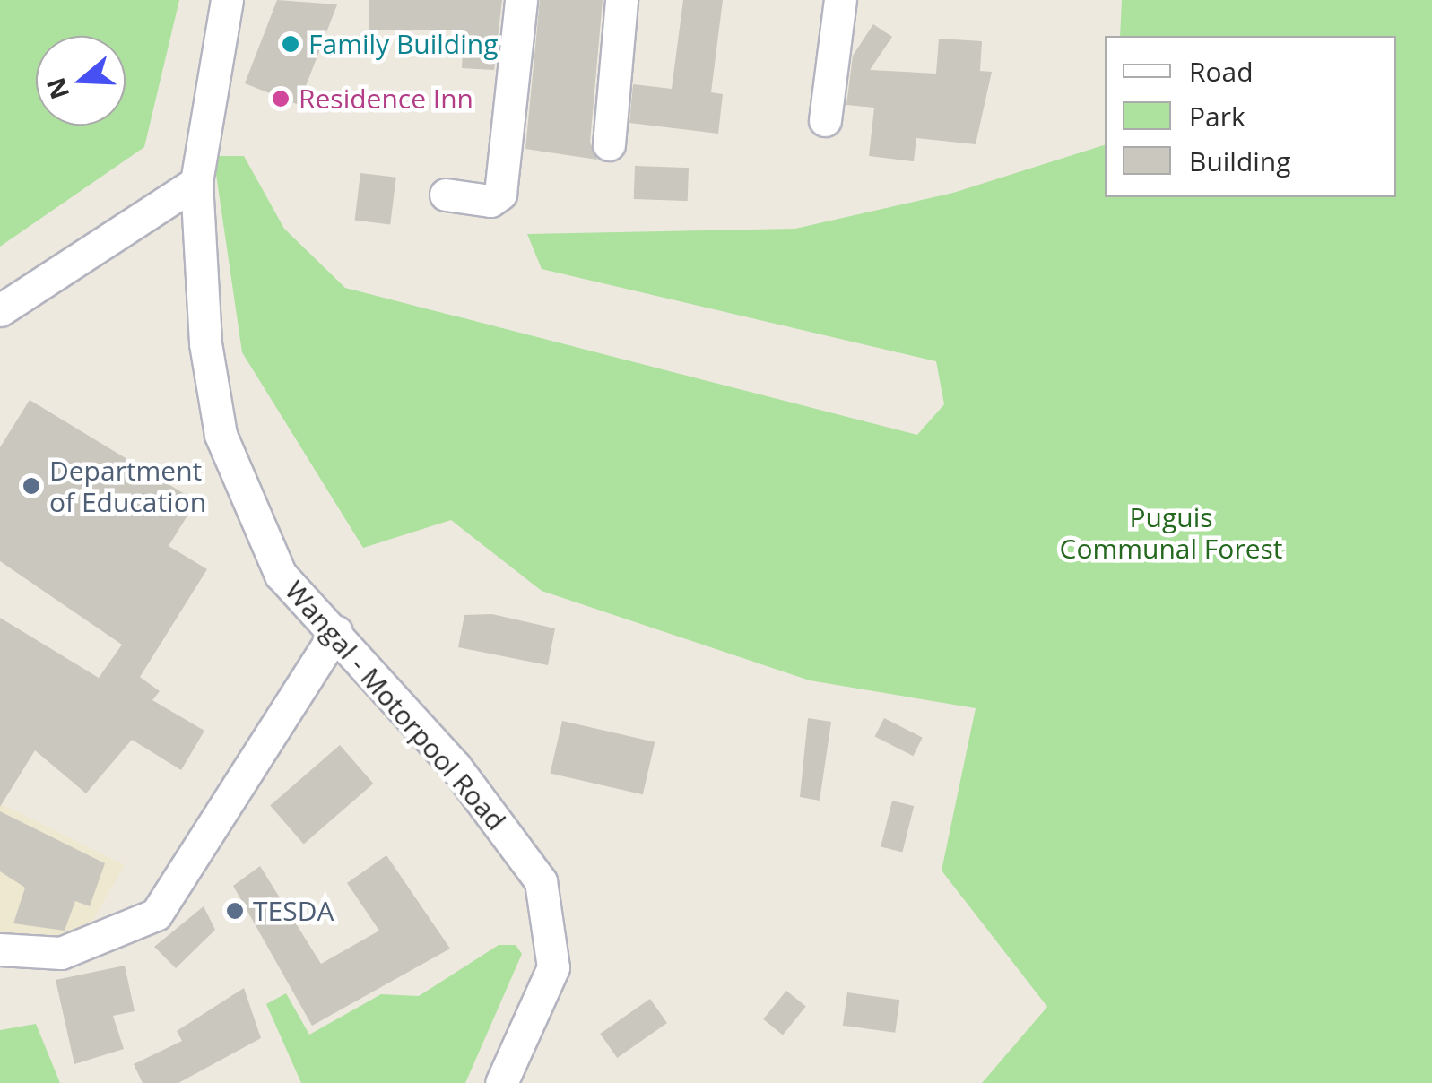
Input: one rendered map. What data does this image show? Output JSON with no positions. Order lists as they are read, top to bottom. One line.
{"streets":{"street":["Wangal - Motorpool Road"]},"parks":["Puguis Communal Forest"],"places":["Family Building","Residence Inn","Department of Education","TESDA"],"legend":["Road","Park","Building"],"north":"left"}
